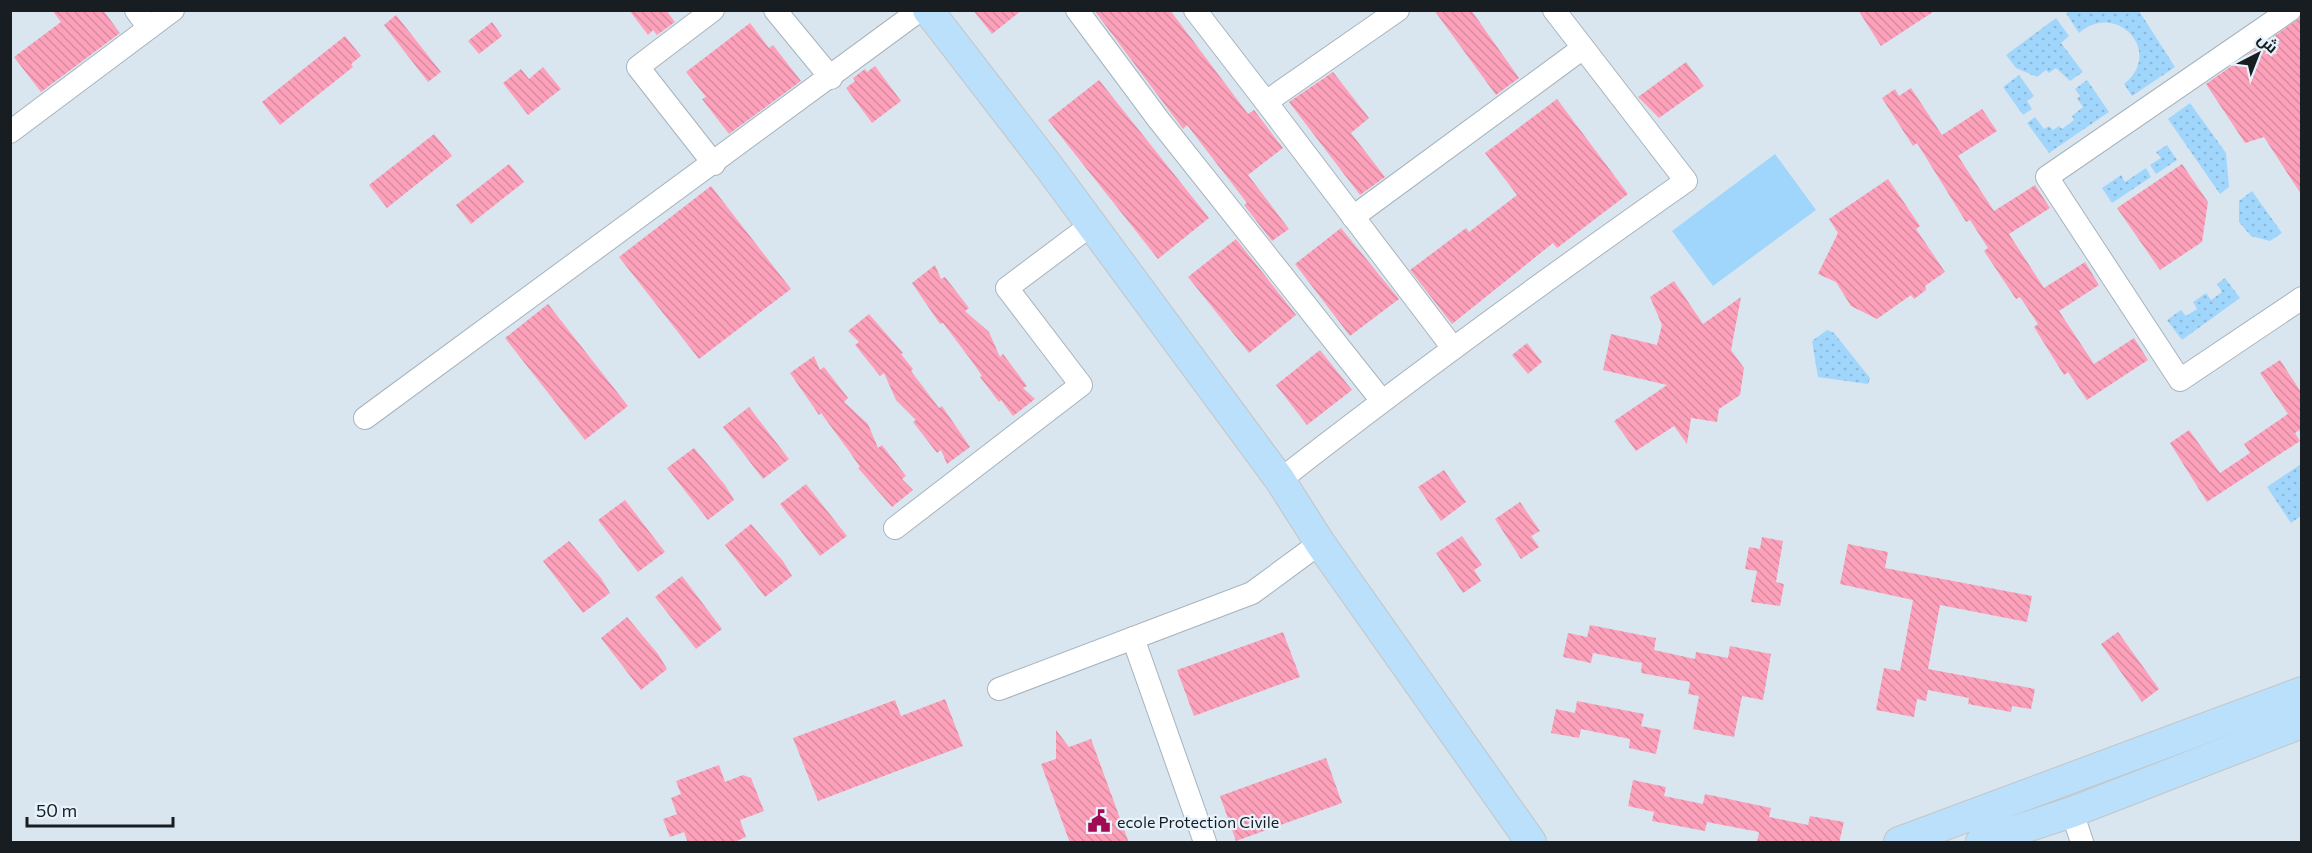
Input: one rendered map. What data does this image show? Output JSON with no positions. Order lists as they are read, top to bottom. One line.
{"places":{"public building":["ecole Protection Civile"]},"scale_bar":"50 m","north":"top right"}
